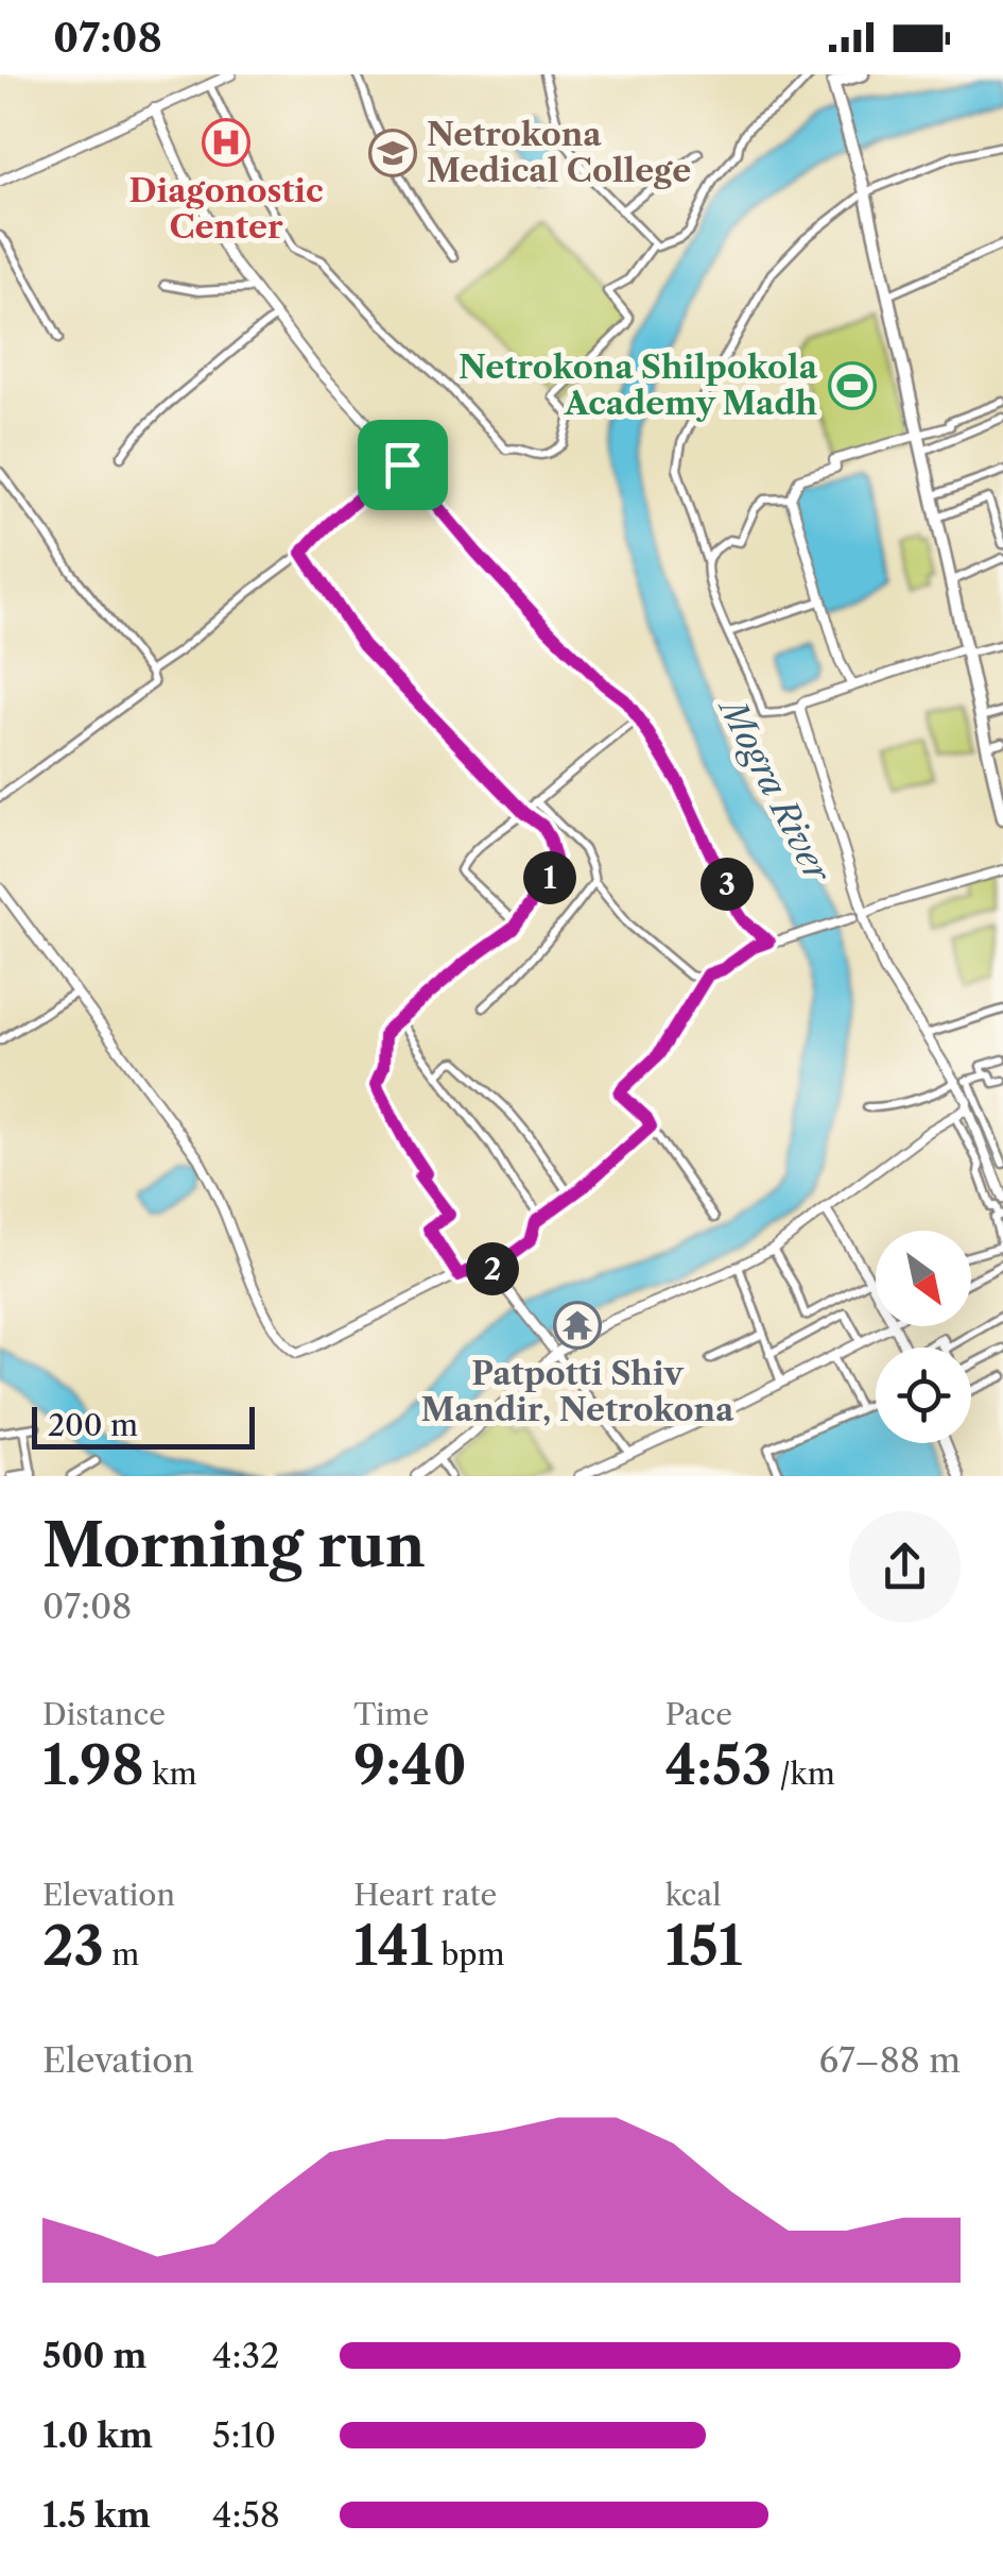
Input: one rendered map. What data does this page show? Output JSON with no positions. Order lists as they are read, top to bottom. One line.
{"water":["Mogra River"],"places":{"hospital":["Diagonostic Center"],"school or university":["Netrokona Medical College"],"sports":["Netrokona Shilpokola Academy Madh"],"temple":["Patpotti Shiv Mandir, Netrokona"]},"scale_bar":"200 m","north":"bottom right","page":{"status":"07:08","pins":["1","3","2"],"scale":"200 m","heading":["Morning run","07:08"],"stats":[["Distance","1.98 km"],["Time","9:40"],["Pace","4:53 /km"],["Elevation","23 m"],["Heart rate","141 bpm"],["kcal","151"]],"chart":["Elevation","67–88 m"],"list":[{"name":"500 m","note":"4:32"},{"name":"1.0 km","note":"5:10"},{"name":"1.5 km","note":"4:58"}]}}
